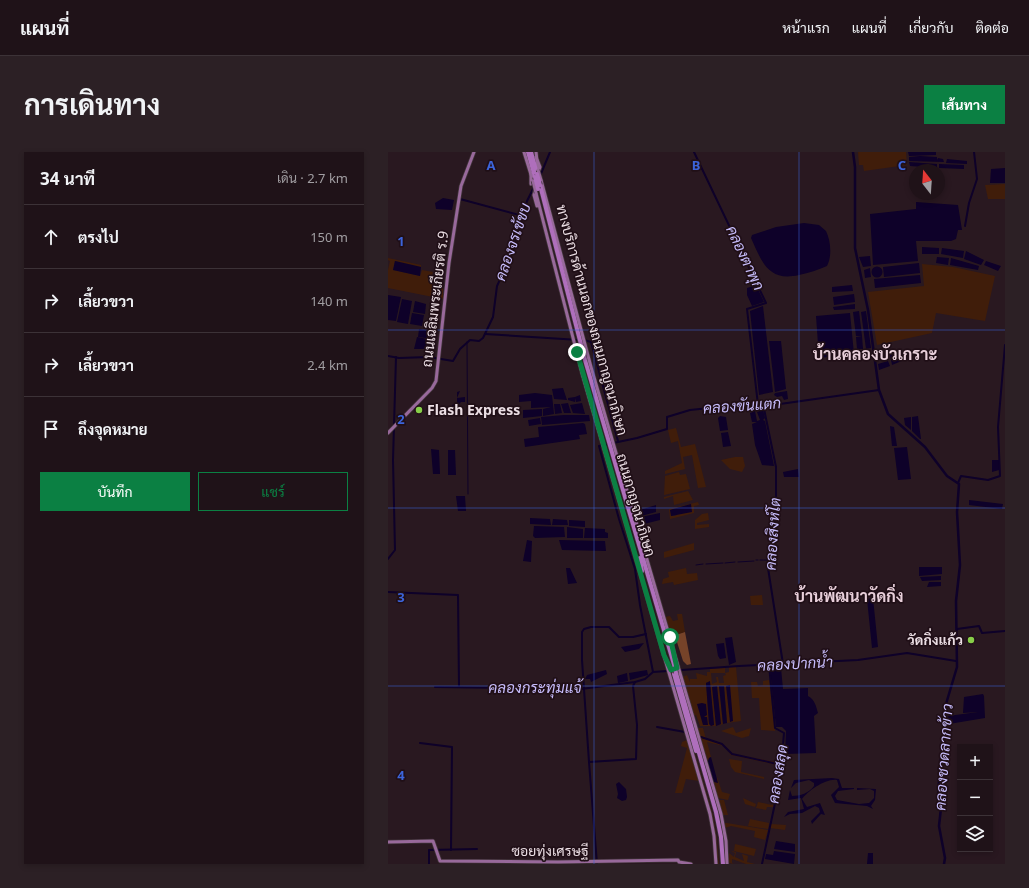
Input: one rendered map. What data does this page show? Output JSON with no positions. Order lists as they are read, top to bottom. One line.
{"streets":{"highway":["ถนนกาญจนาภิเษก"],"main road":["ถนนเฉลิมพระเกียรติ ร.9","ทางบริการด้านนอกของถนนกาญจนาภิเษก","ซอยทุ่งเศรษฐี"]},"crossings":[["ทางบริการด้านนอกของถนนกาญจนาภิเษก","ถนนกาญจนาภิเษก"]],"districts":["บ้านคลองบัวเกราะ","บ้านพัฒนาวัดกิ่ง"],"water":["คลองจรเข้ขบ","คลองตาพุก","คลองขันแตก","คลองสิงห์โต","คลองปากน้ำ","คลองกระทุ่มแจ้","คลองชวดลากข้าว","คลองสลุด"],"places":["Flash Express","วัดกิ่งแก้ว"],"north":"top","page":{"header":"แผนที่","nav":["หน้าแรก","แผนที่","เกี่ยวกับ","ติดต่อ"],"title":"การเดินทาง","buttons":["เส้นทาง",["บันทึก","แชร์"]],"heading":["34 นาที","เดิน · 2.7 km"],"list":[["ตรงไป","150 m"],["เลี้ยวขวา","140 m"],["เลี้ยวขวา","2.4 km"],"ถึงจุดหมาย"],"map_buttons":["+","−"]},"grid":{"columns":["A","B","C"],"rows":["1","2","3","4"]}}
